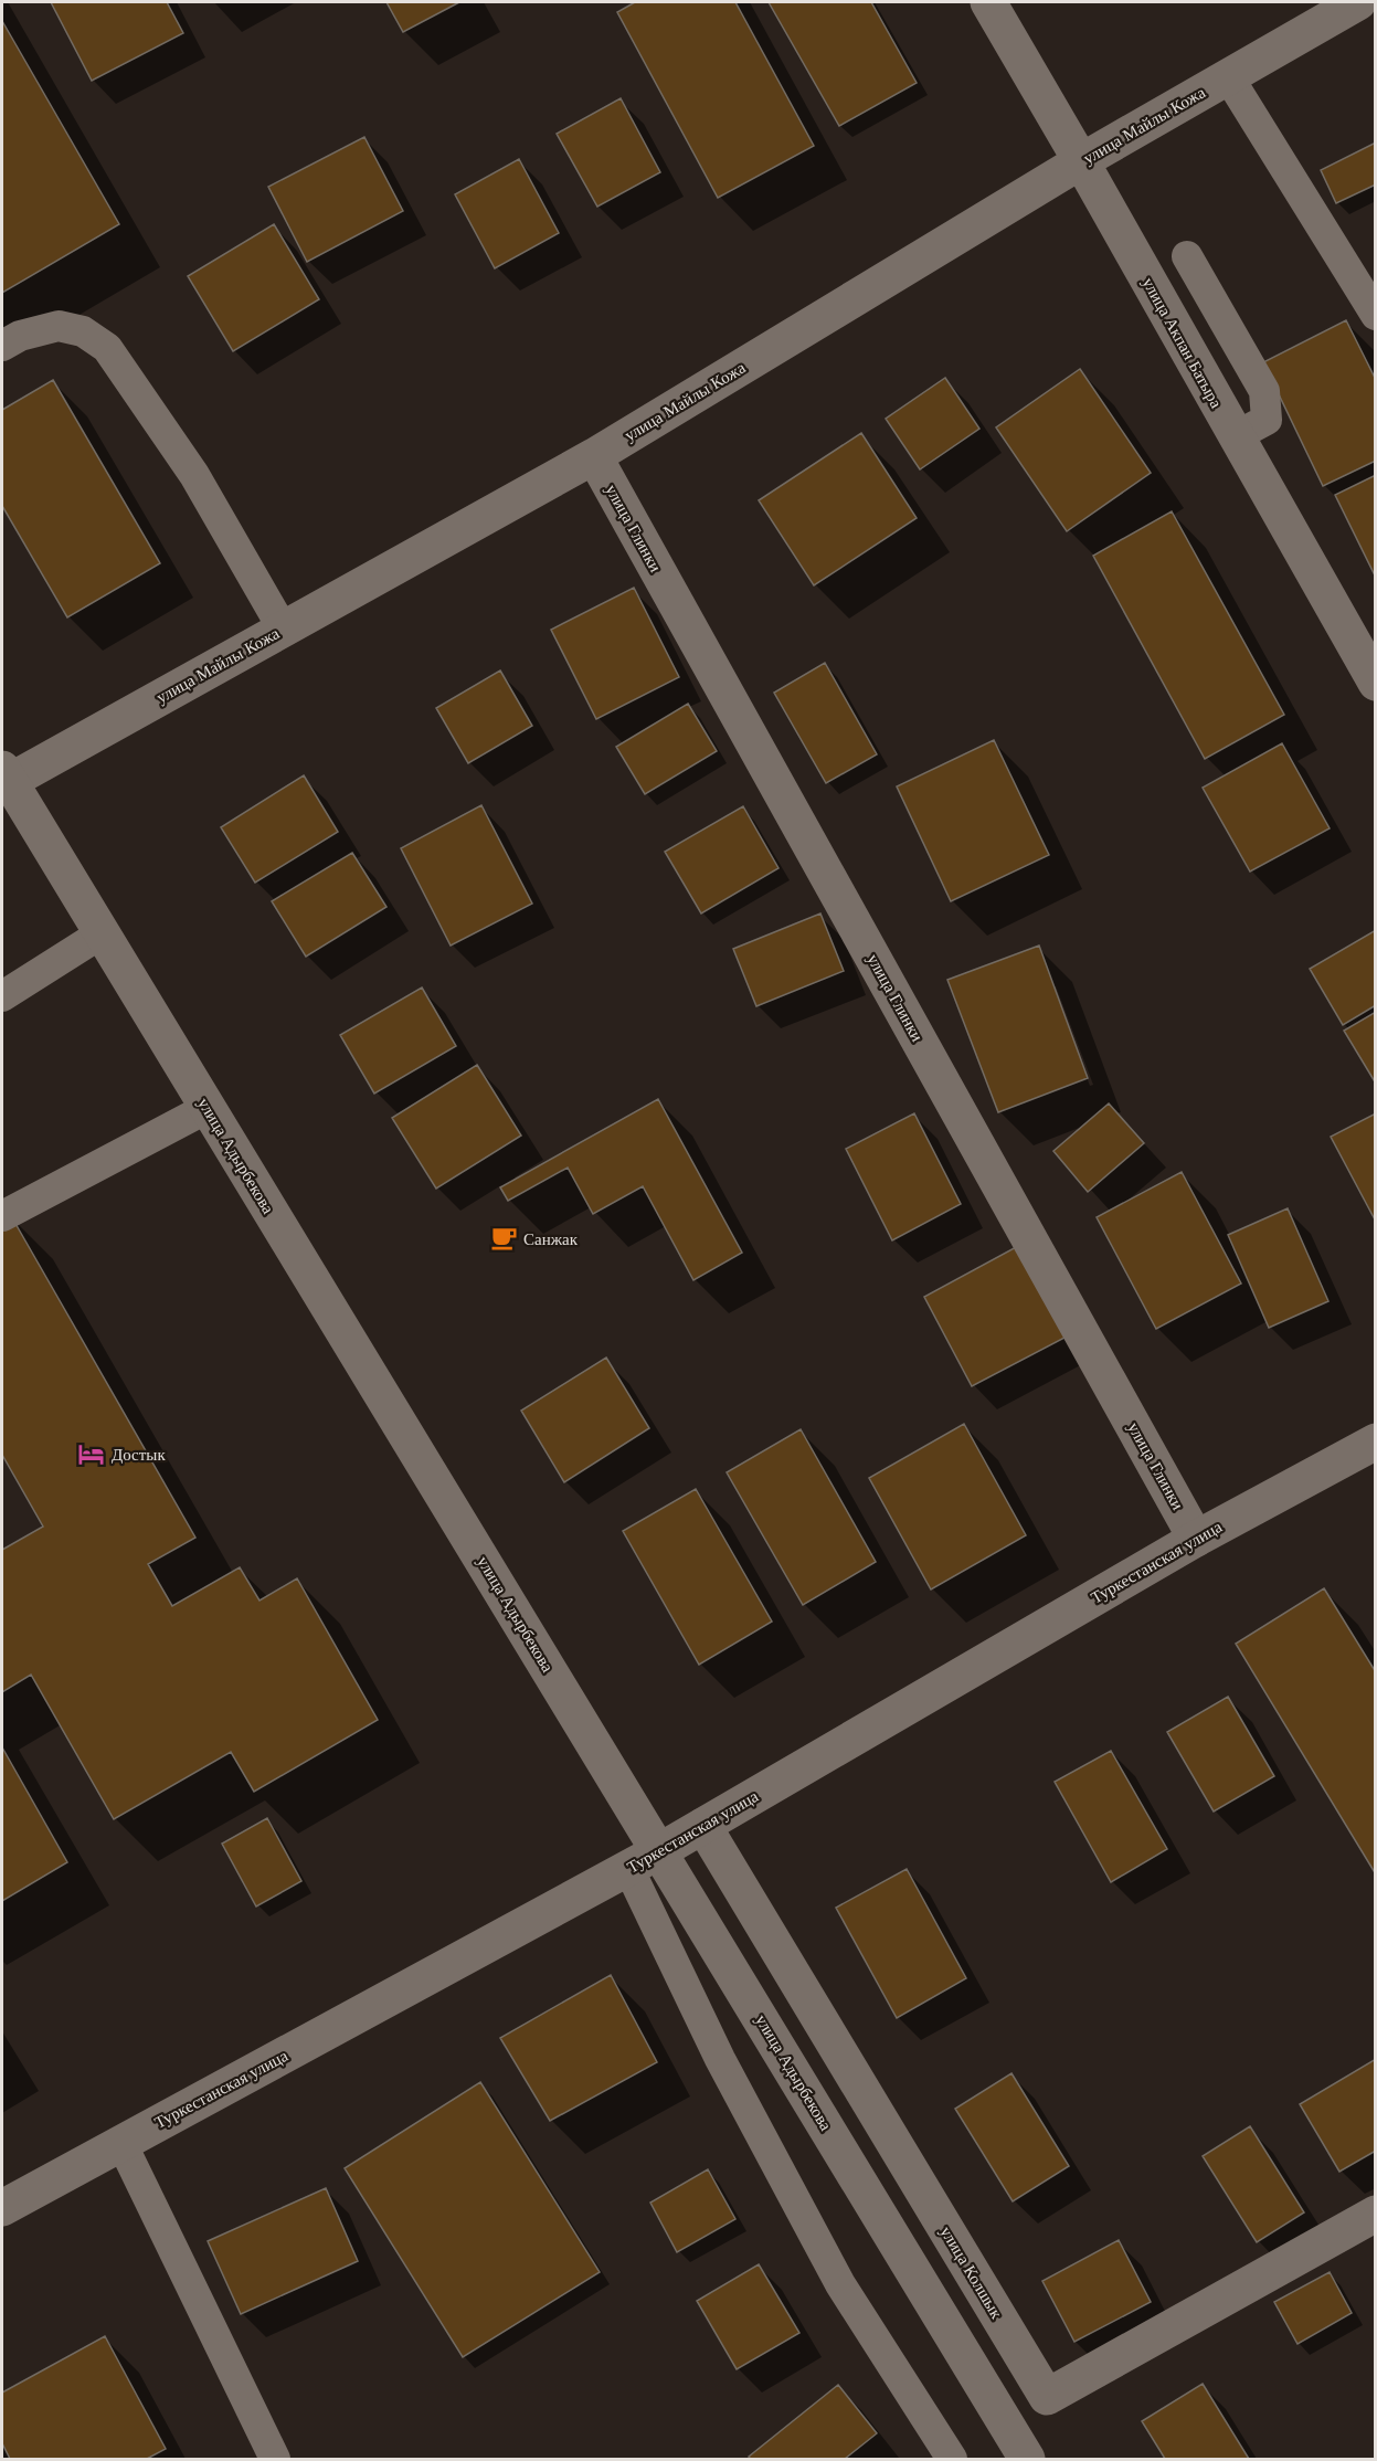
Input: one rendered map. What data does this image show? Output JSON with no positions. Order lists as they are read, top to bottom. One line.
{"streets":{"street":["улица Майлы Кожа","улица Акпан Батыра","улица Глинки","улица Адырбекова","Туркестанская улица","улица Колшык"]},"crossings":[["улица Майлы Кожа","улица Акпан Батыра"],["улица Майлы Кожа","улица Глинки"],["улица Майлы Кожа","улица Адырбекова"],["улица Глинки","Туркестанская улица"],["улица Адырбекова","Туркестанская улица"],["Туркестанская улица","улица Колшык"]],"places":{"cafe":["Санжак"],"hotel":["Достык"]}}
